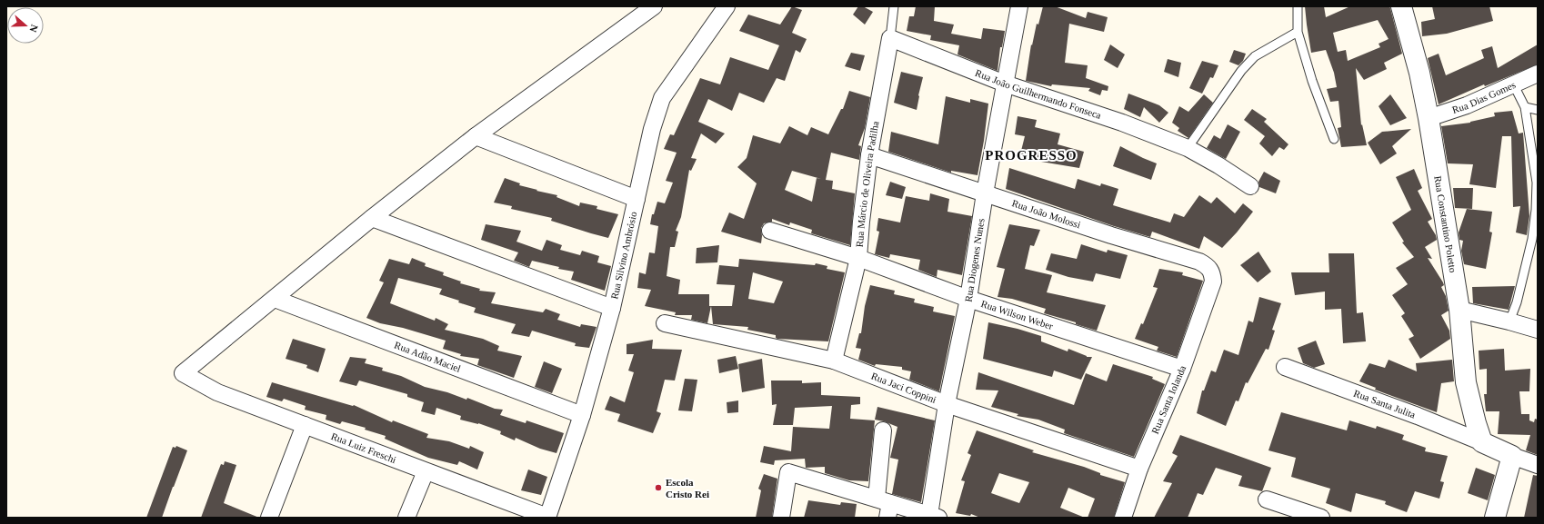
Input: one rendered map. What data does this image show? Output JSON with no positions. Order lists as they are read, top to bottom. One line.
{"streets":{"street":["Rua João Guilhermando Fonseca","Rua Dias Gomes","Rua Márcio de Oliveira Padilha","Rua João Molossi","Rua Constantino Poletto","Rua Silvino Ambrósio","Rua Diogenes Nunes","Rua Wilson Weber","Rua Adão Maciel","Rua Jaci Coppini","Rua Santa Iolanda","Rua Santa Julita","Rua Luiz Freschi"]},"crossings":[["Rua João Guilhermando Fonseca","Rua Márcio de Oliveira Padilha"],["Rua João Guilhermando Fonseca","Rua Diogenes Nunes"],["Rua Dias Gomes","Rua Constantino Poletto"],["Rua Márcio de Oliveira Padilha","Rua João Molossi"],["Rua Márcio de Oliveira Padilha","Rua Wilson Weber"],["Rua Márcio de Oliveira Padilha","Rua Jaci Coppini"],["Rua João Molossi","Rua Diogenes Nunes"],["Rua João Molossi","Rua Santa Iolanda"],["Rua Constantino Poletto","Rua Santa Julita"],["Rua Silvino Ambrósio","Rua Adão Maciel"],["Rua Silvino Ambrósio","Rua Luiz Freschi"],["Rua Diogenes Nunes","Rua Wilson Weber"],["Rua Diogenes Nunes","Rua Jaci Coppini"],["Rua Wilson Weber","Rua Santa Iolanda"],["Rua Adão Maciel","Rua Luiz Freschi"],["Rua Jaci Coppini","Rua Santa Iolanda"]],"districts":["PROGRESSO"],"places":["Escola Cristo Rei"],"north":"right"}
